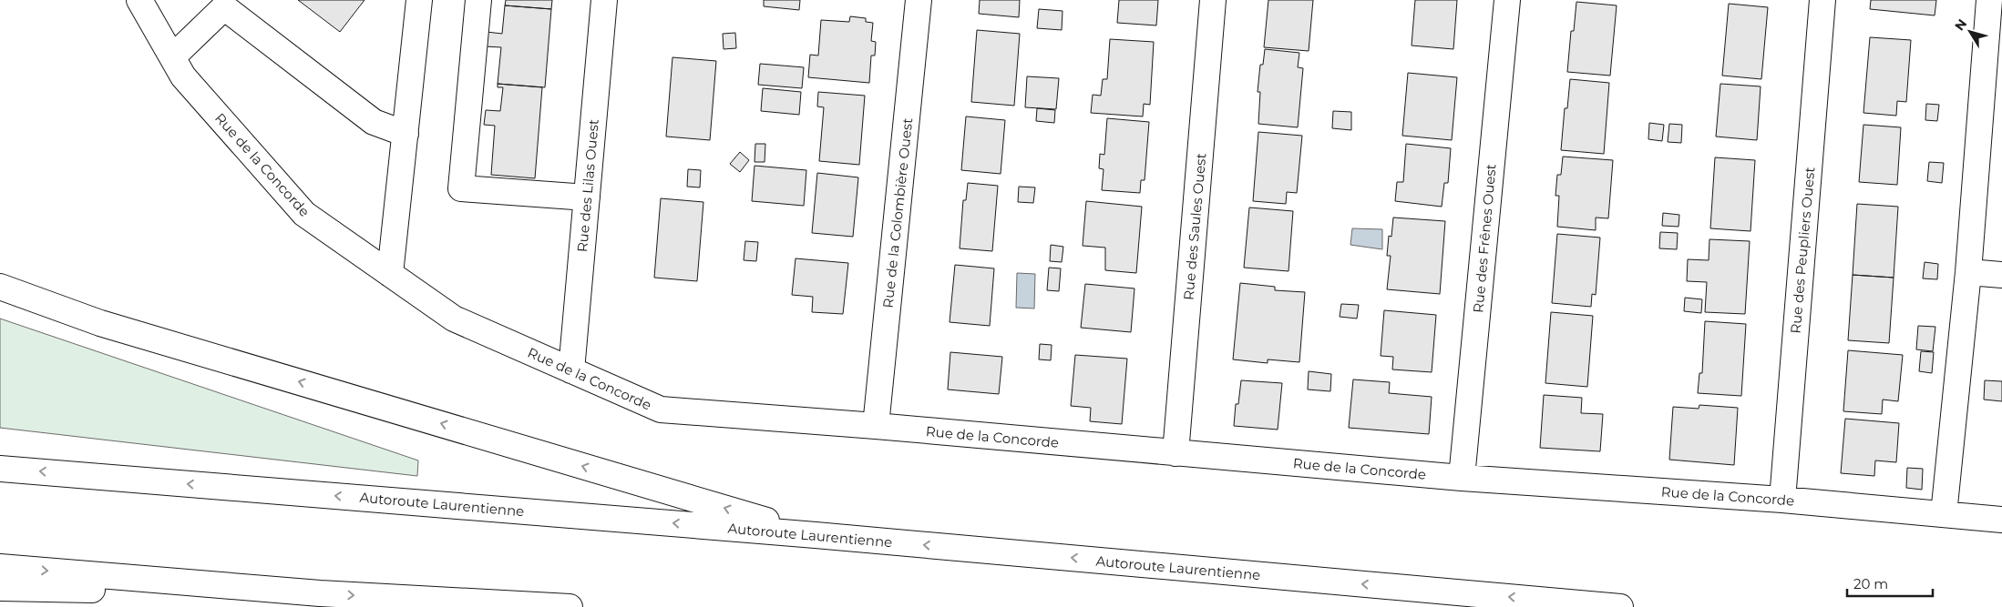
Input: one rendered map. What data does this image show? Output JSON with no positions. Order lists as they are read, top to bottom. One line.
{"streets":{"main road":["Rue de la Concorde","Rue des Lilas Ouest","Rue de la Colombière Ouest","Rue des Saules Ouest","Rue des Frênes Ouest","Rue des Peupliers Ouest","Autoroute Laurentienne"]},"crossings":[["Rue de la Concorde","Rue des Lilas Ouest"],["Rue de la Concorde","Rue de la Colombière Ouest"],["Rue de la Concorde","Rue des Saules Ouest"],["Rue de la Concorde","Rue des Frênes Ouest"],["Rue de la Concorde","Rue des Peupliers Ouest"]],"scale_bar":"20 m","north":"top left"}
